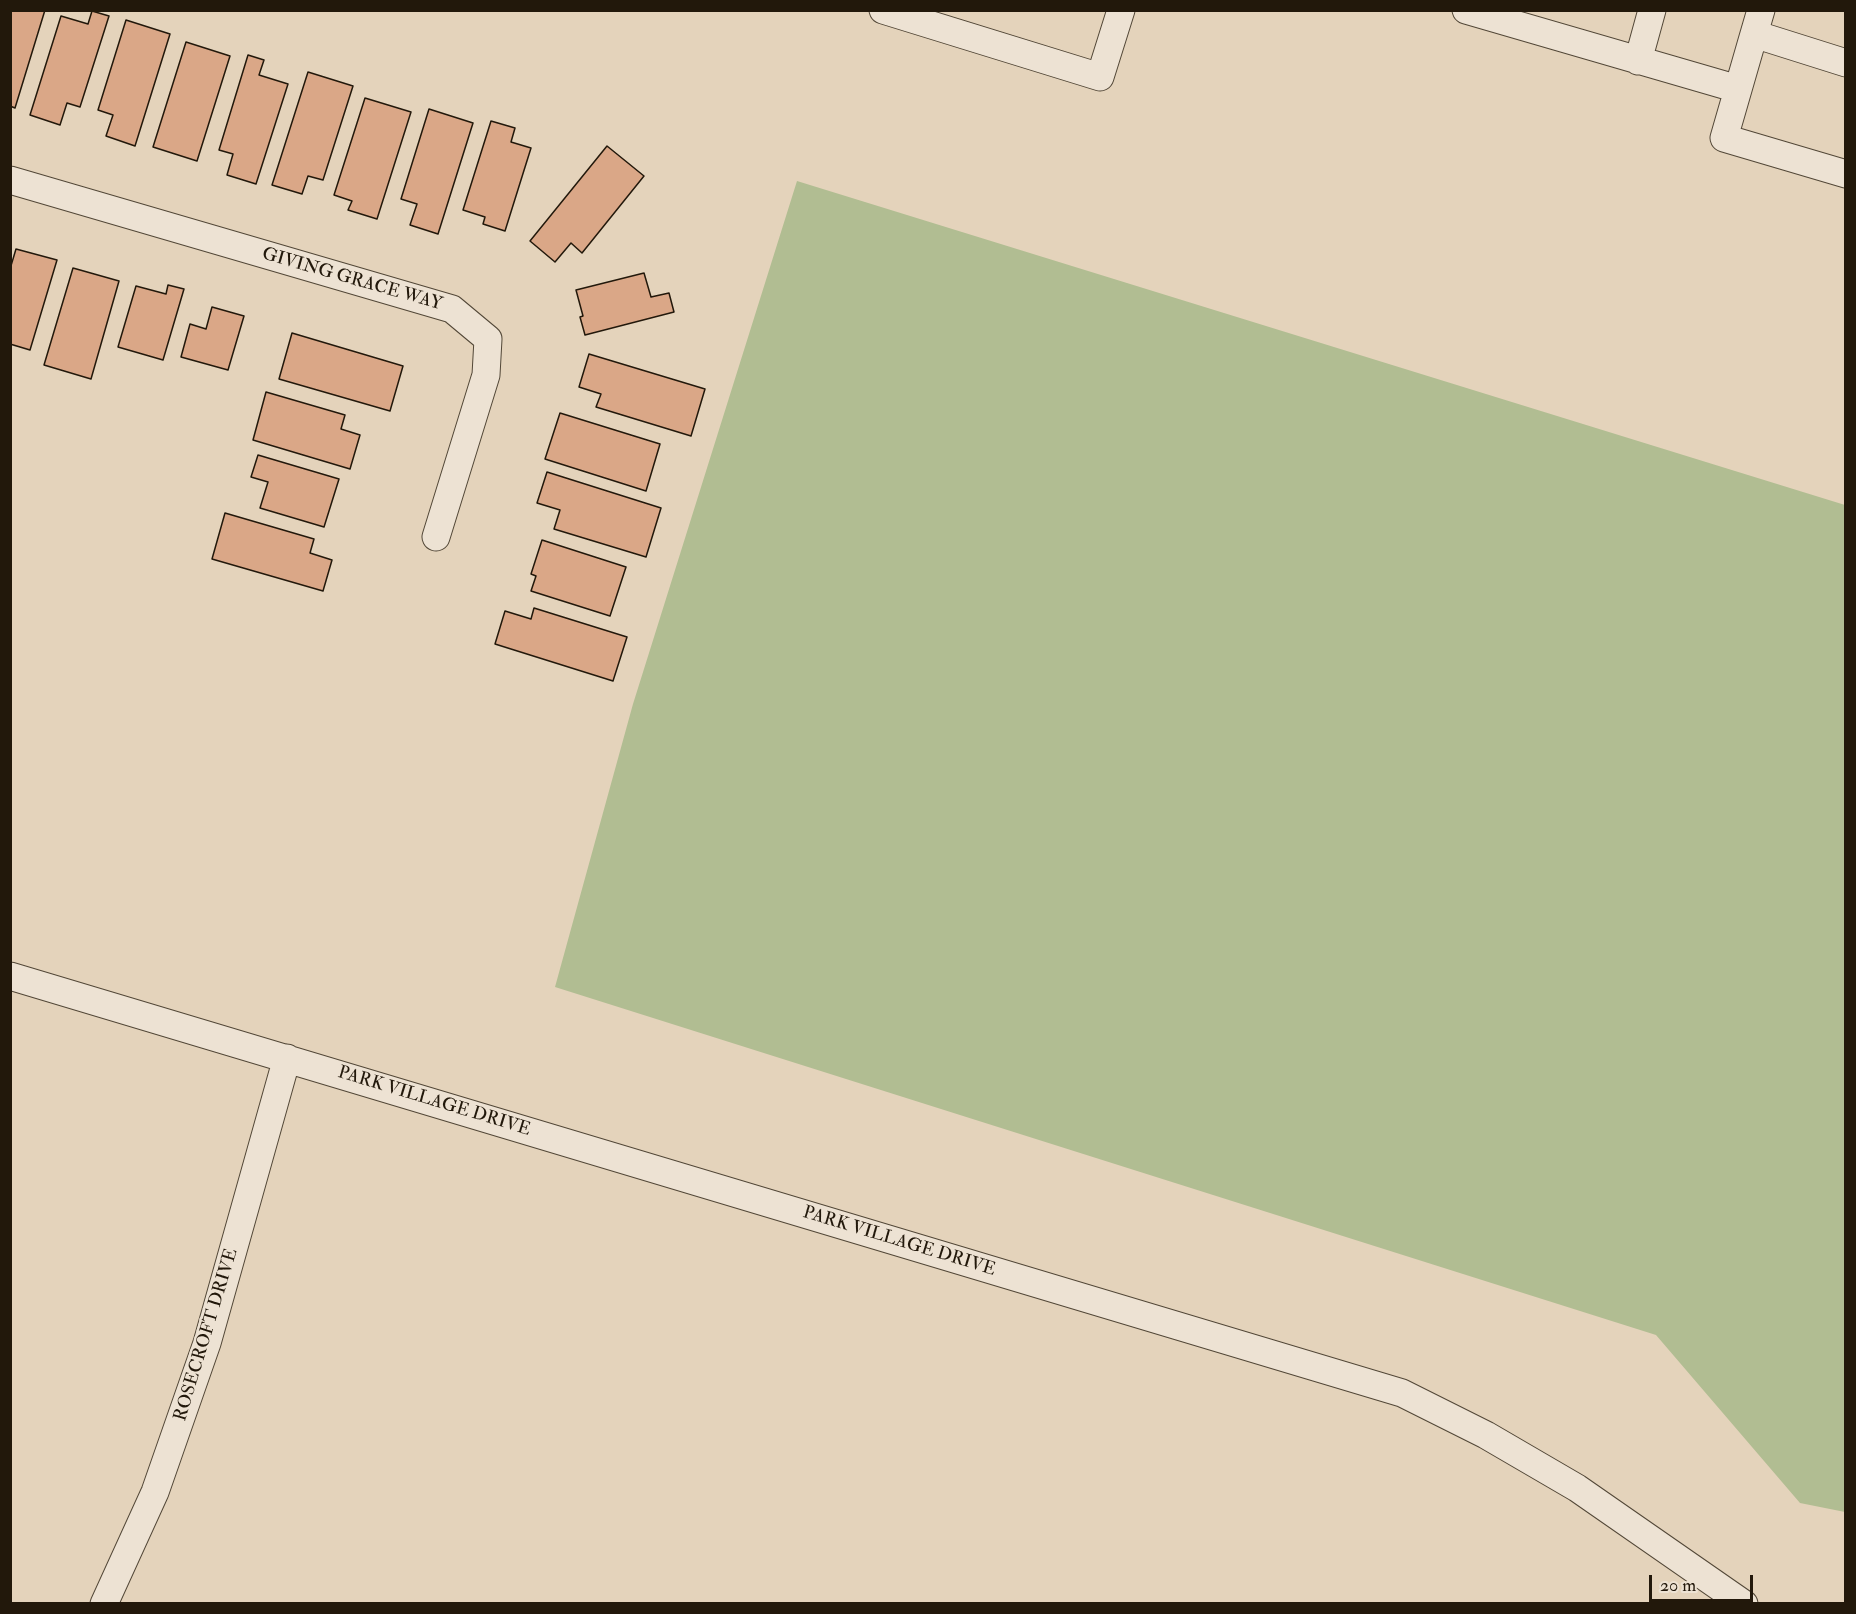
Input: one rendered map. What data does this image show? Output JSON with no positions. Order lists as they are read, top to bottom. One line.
{"streets":{"street":["GIVING GRACE WAY","PARK VILLAGE DRIVE","ROSECROFT DRIVE"]},"crossings":[["PARK VILLAGE DRIVE","ROSECROFT DRIVE"]],"scale_bar":"20 m"}
